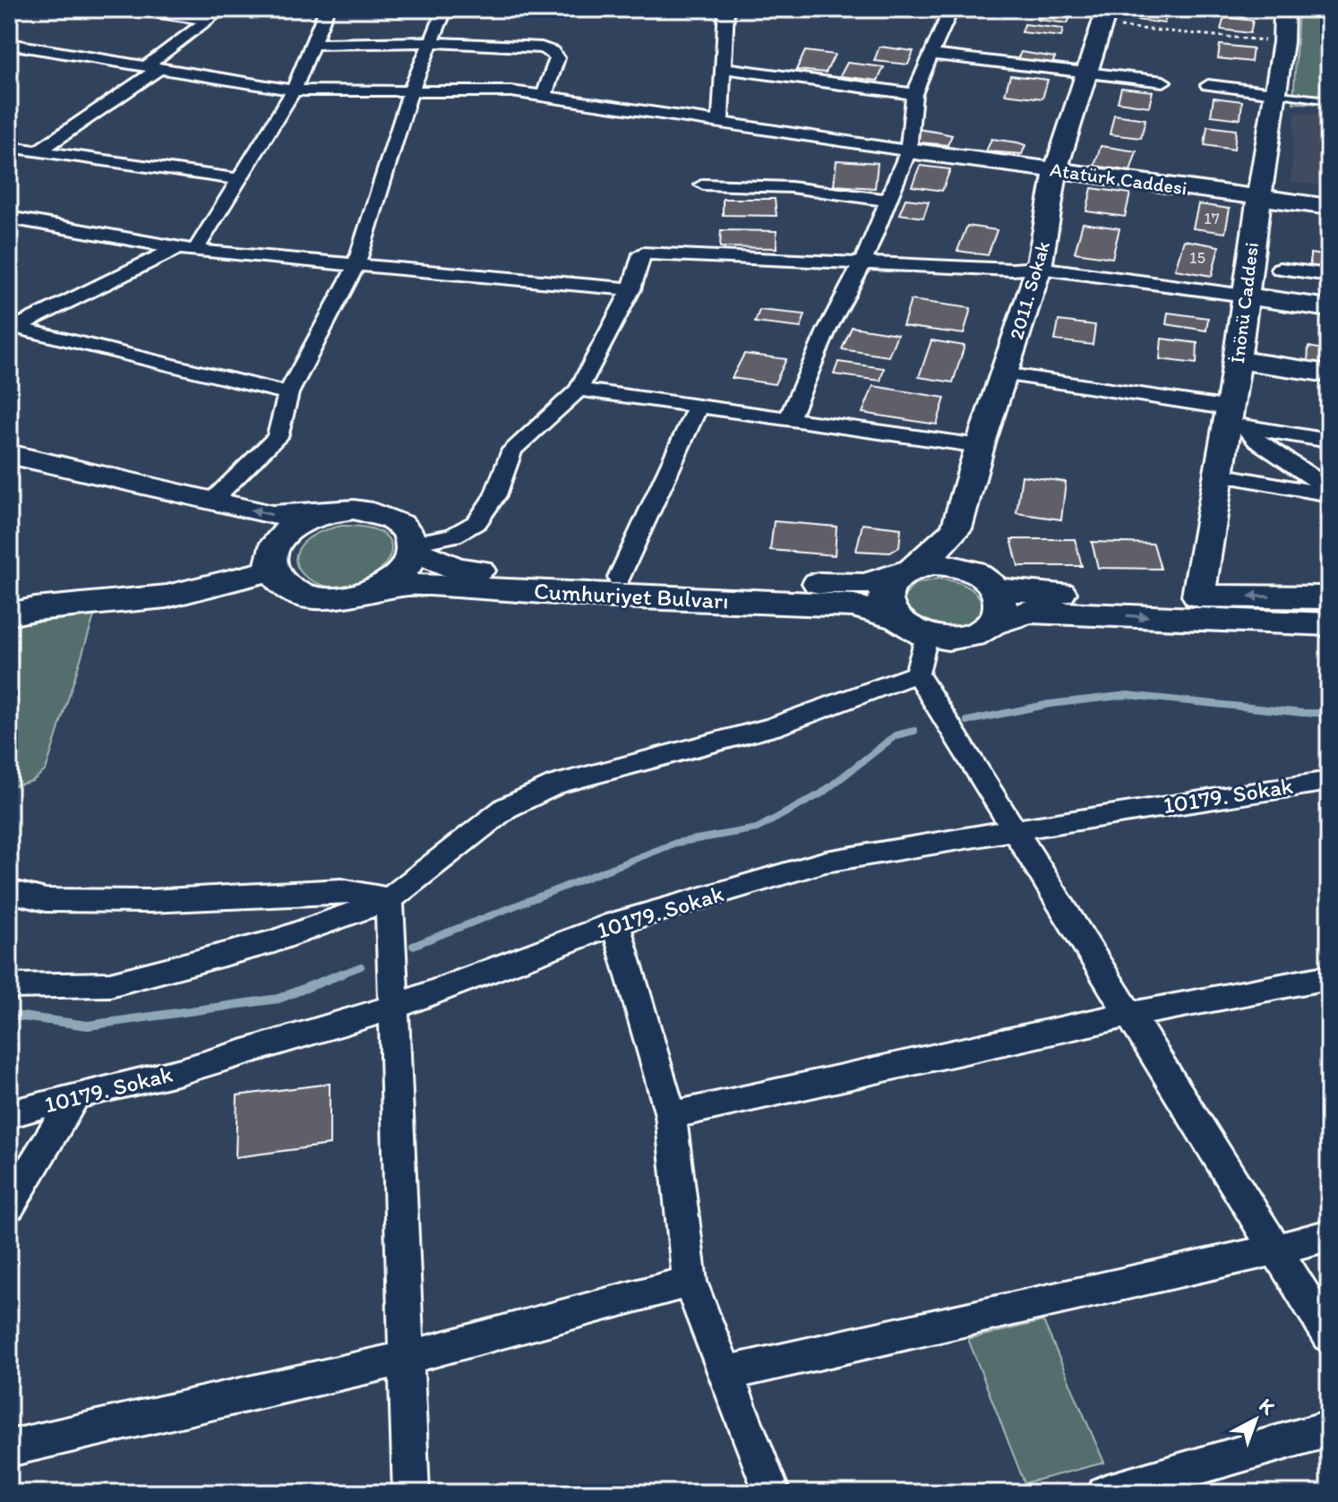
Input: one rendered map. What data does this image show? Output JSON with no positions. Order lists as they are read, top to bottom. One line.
{"streets":{"street":["Atatürk Caddesi","2011. Sokak","İnönü Caddesi","Cumhuriyet Bulvarı","10179. Sokak"]},"crossings":[["Atatürk Caddesi","2011. Sokak"],["Atatürk Caddesi","İnönü Caddesi"]],"house_numbers":["17","15"],"north":"top right"}
